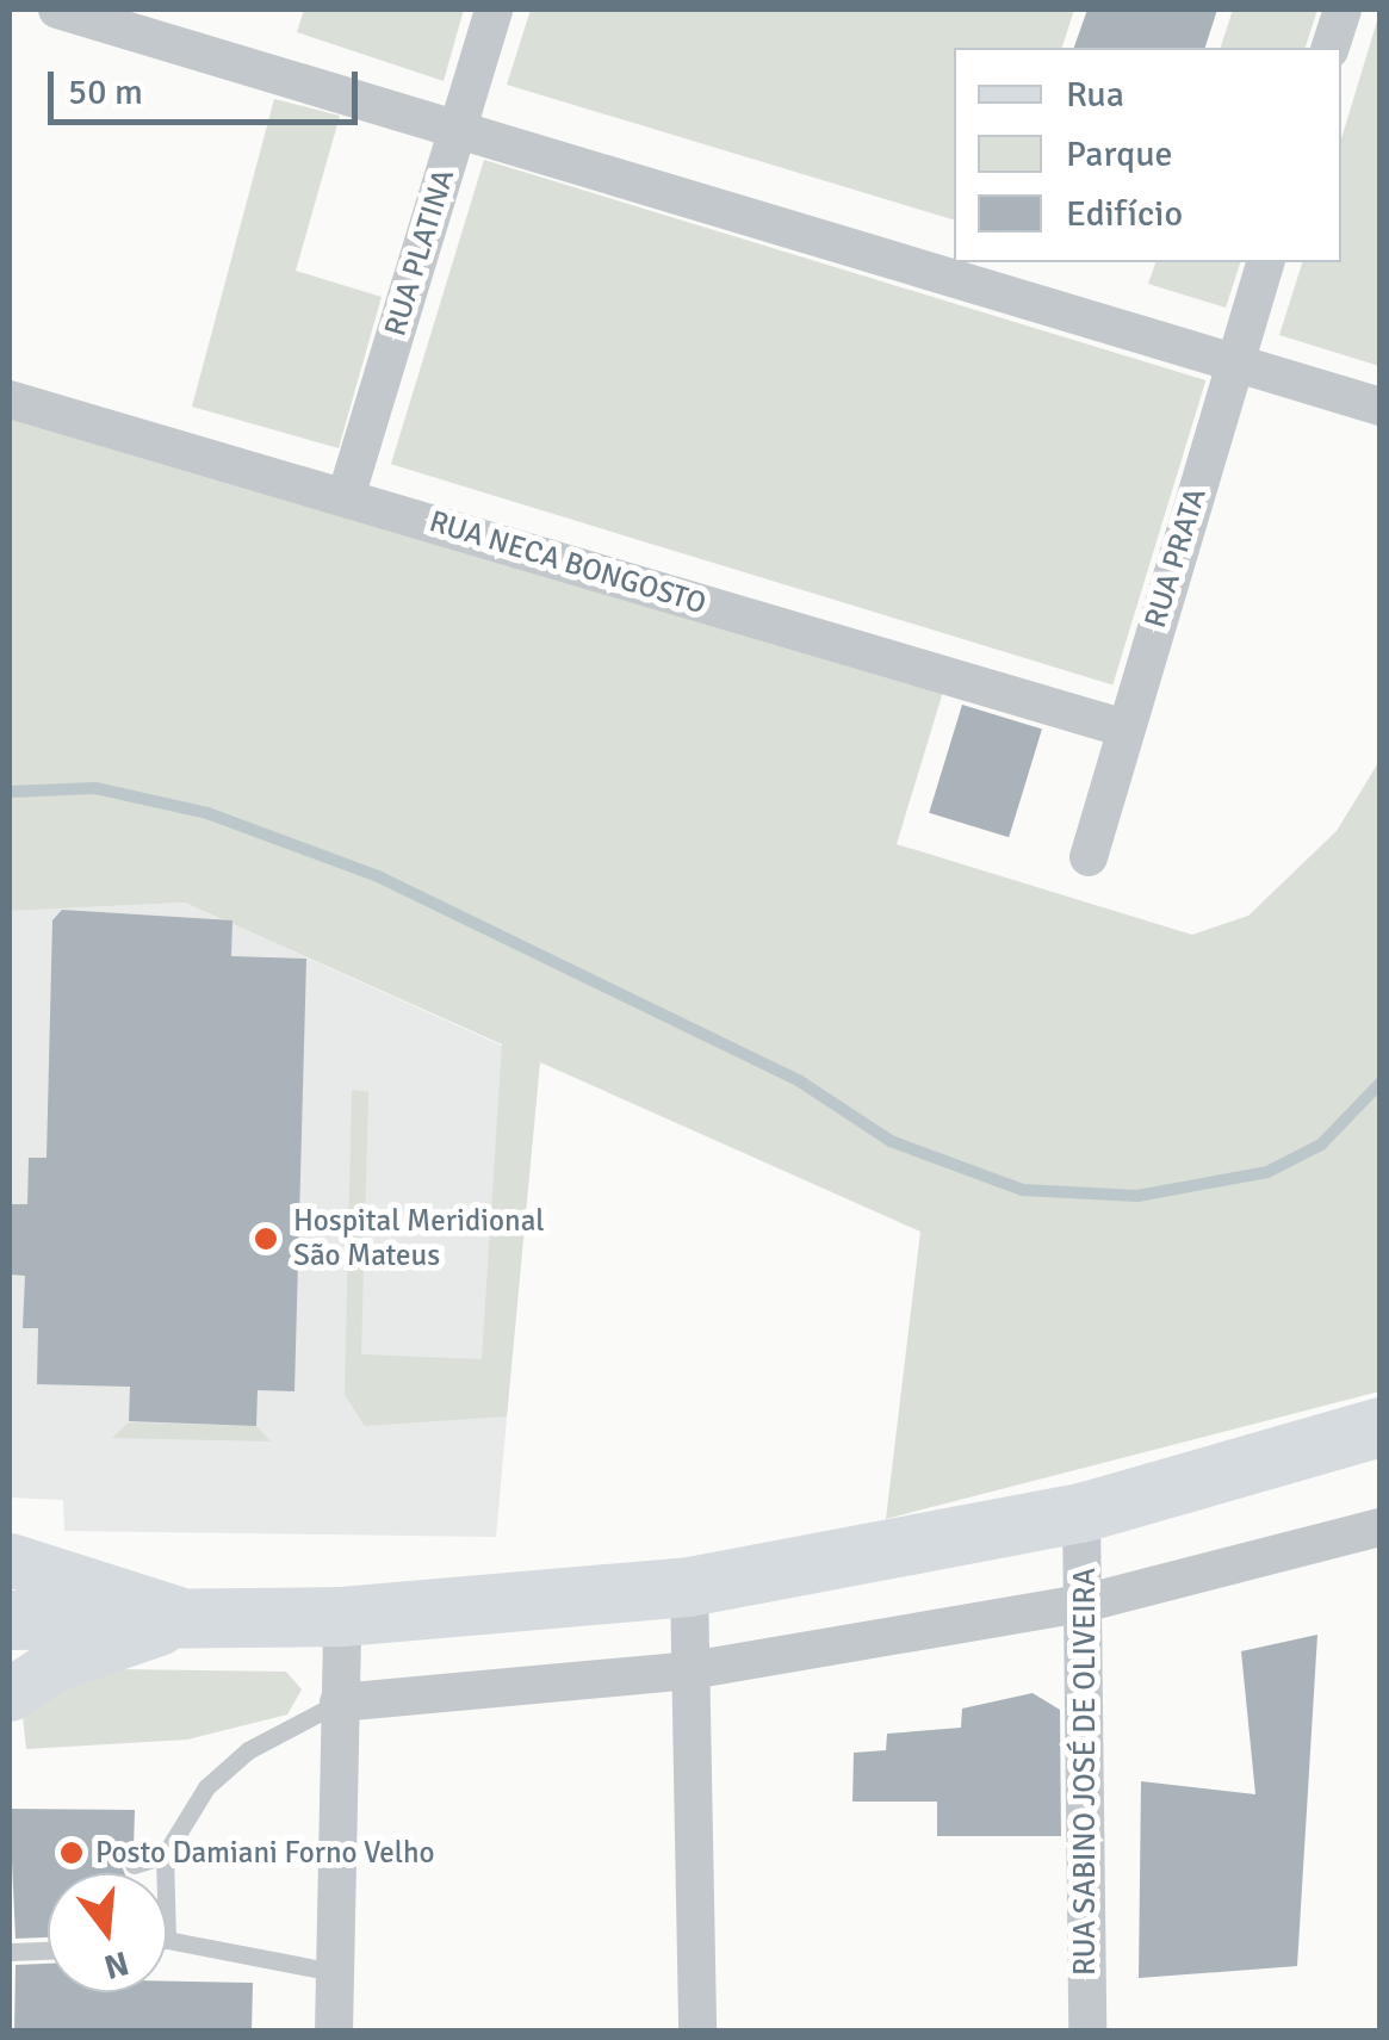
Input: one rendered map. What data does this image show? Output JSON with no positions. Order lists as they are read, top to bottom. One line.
{"streets":{"street":["RUA PLATINA","RUA PRATA","RUA NECA BONGOSTO","RUA SABINO JOSÉ DE OLIVEIRA"]},"crossings":[["RUA PLATINA","RUA NECA BONGOSTO"],["RUA PRATA","RUA NECA BONGOSTO"]],"places":["Hospital Meridional São Mateus","Posto Damiani Forno Velho"],"legend":["Rua","Parque","Edifício"],"scale_bar":"50 m","north":"bottom"}
